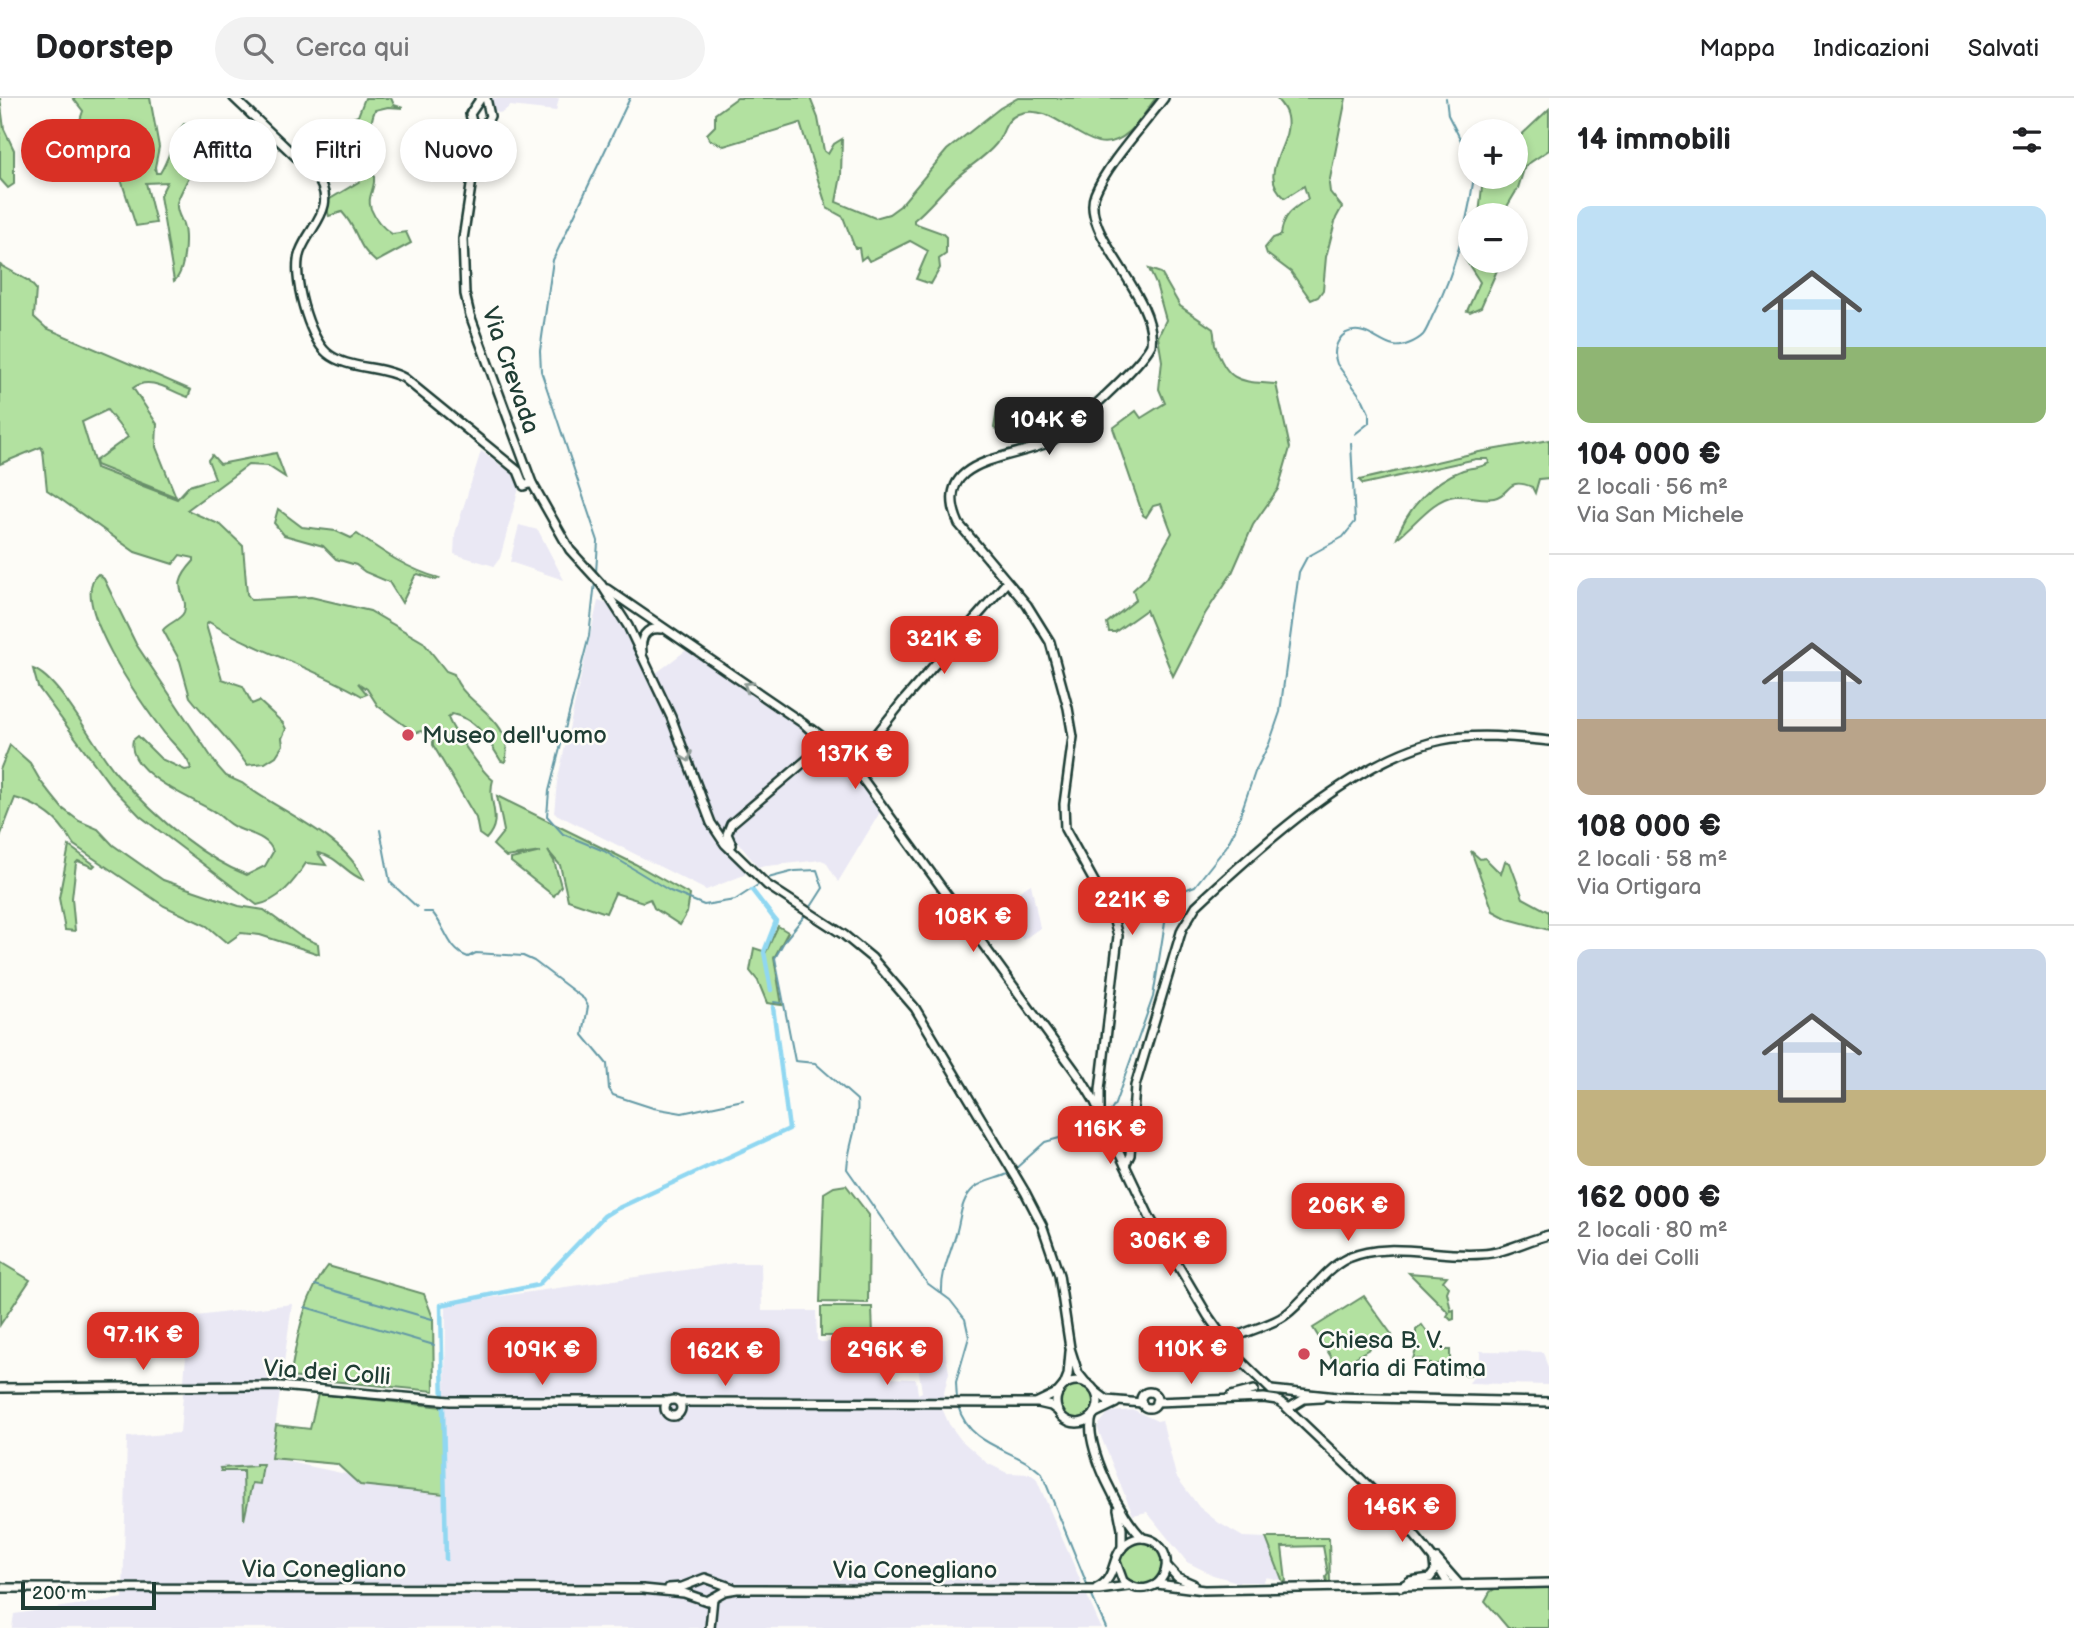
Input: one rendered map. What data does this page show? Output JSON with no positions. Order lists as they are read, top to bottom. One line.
{"streets":{"main road":["Via Crevada","Via dei Colli","Via Conegliano"]},"places":["Museo dell'uomo","Chiesa B. V. Maria di Fatima"],"scale_bar":"200 m","page":{"header":"Doorstep","search":"Cerca qui","nav":["Mappa","Indicazioni","Salvati"],"heading":"14 immobili","map_buttons":["+","−"],"chip":["Compra","Affitta","Filtri","Nuovo"],"list":[{"name":"104 000 €","note":"2 locali · 56 m² · Via San Michele"},{"name":"108 000 €","note":"2 locali · 58 m² · Via Ortigara"},{"name":"162 000 €","note":"2 locali · 80 m² · Via dei Colli"}],"price":["104K €","321K €","137K €","221K €","108K €","116K €","206K €","306K €","97.1K €","110K €","109K €","296K €","162K €","146K €"],"scale":"200 m"}}
